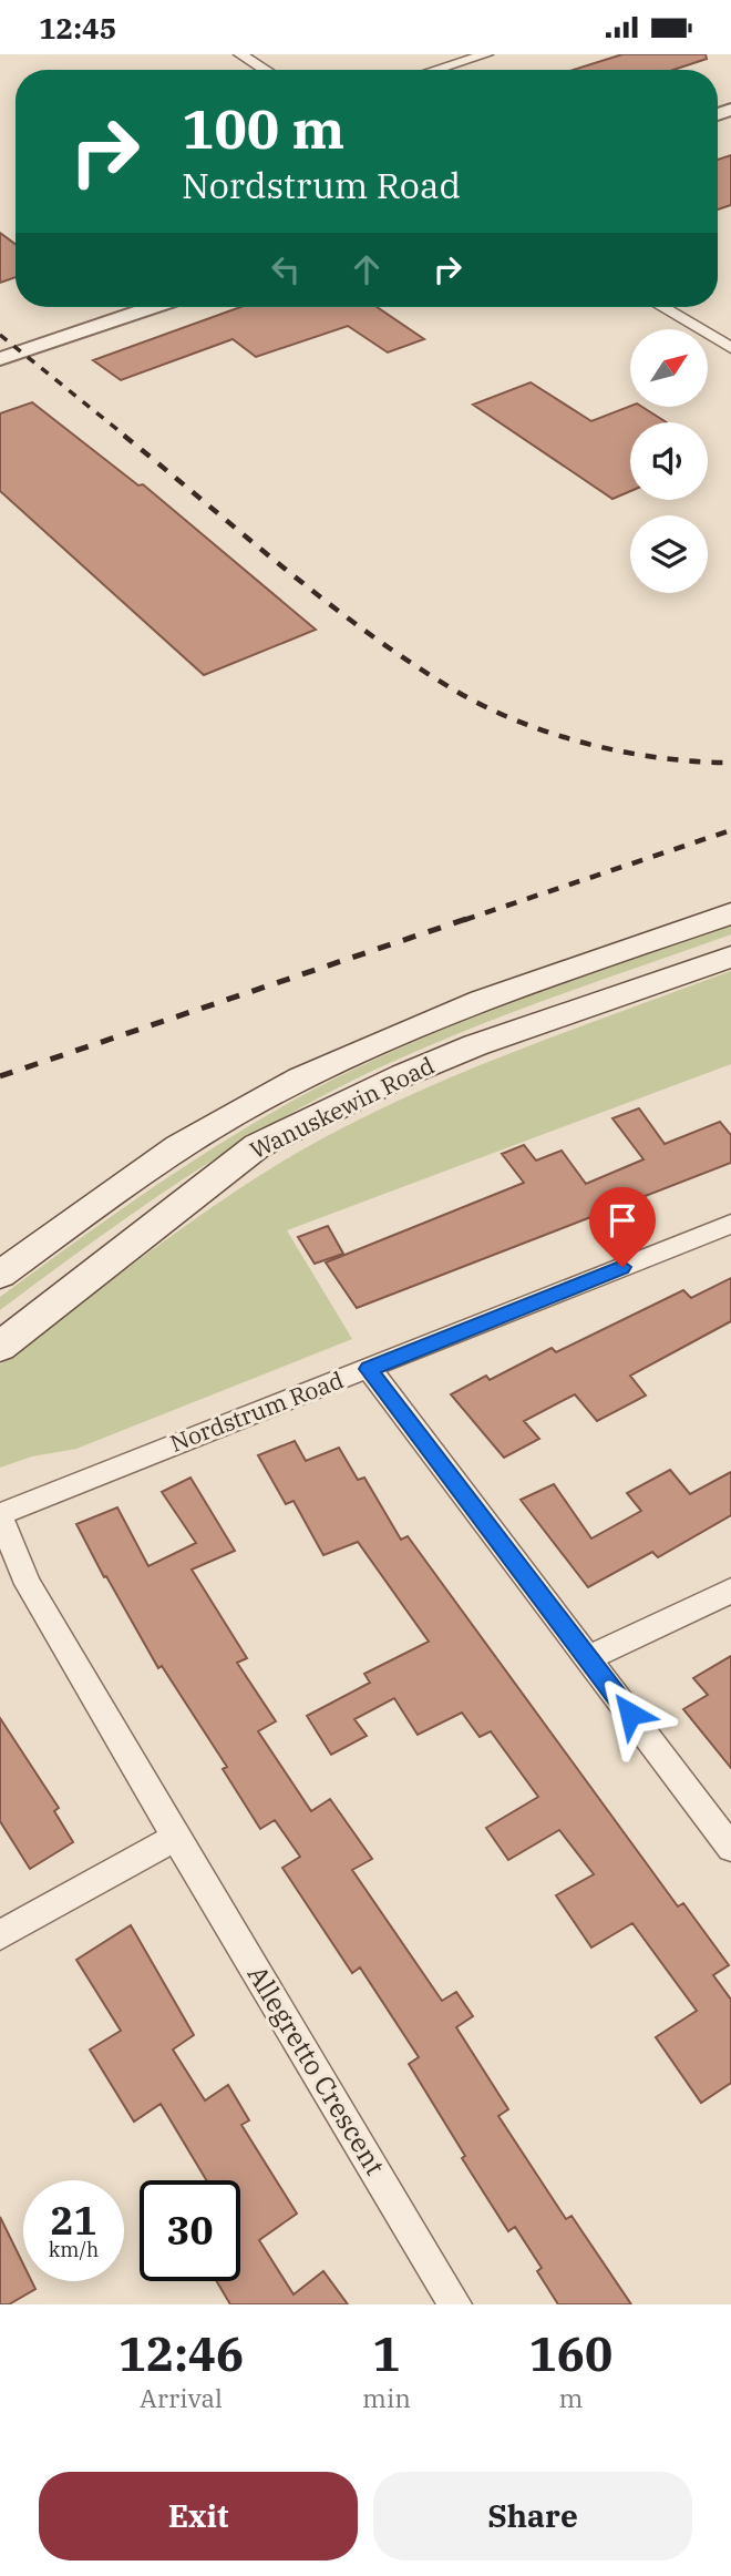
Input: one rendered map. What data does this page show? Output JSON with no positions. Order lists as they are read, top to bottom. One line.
{"streets":{"main road":["Wanuskewin Road"],"street":["Nordstrum Road","Allegretto Crescent"]},"crossings":[["Nordstrum Road","Allegretto Crescent"]],"north":"top right","page":{"status":"12:45","turn":["100 m","Nordstrum Road"],"speed":"21 km/h","limit":"30","eta":["12:46","Arrival","1","min","160","m"],"buttons":["Exit","Share"]}}
